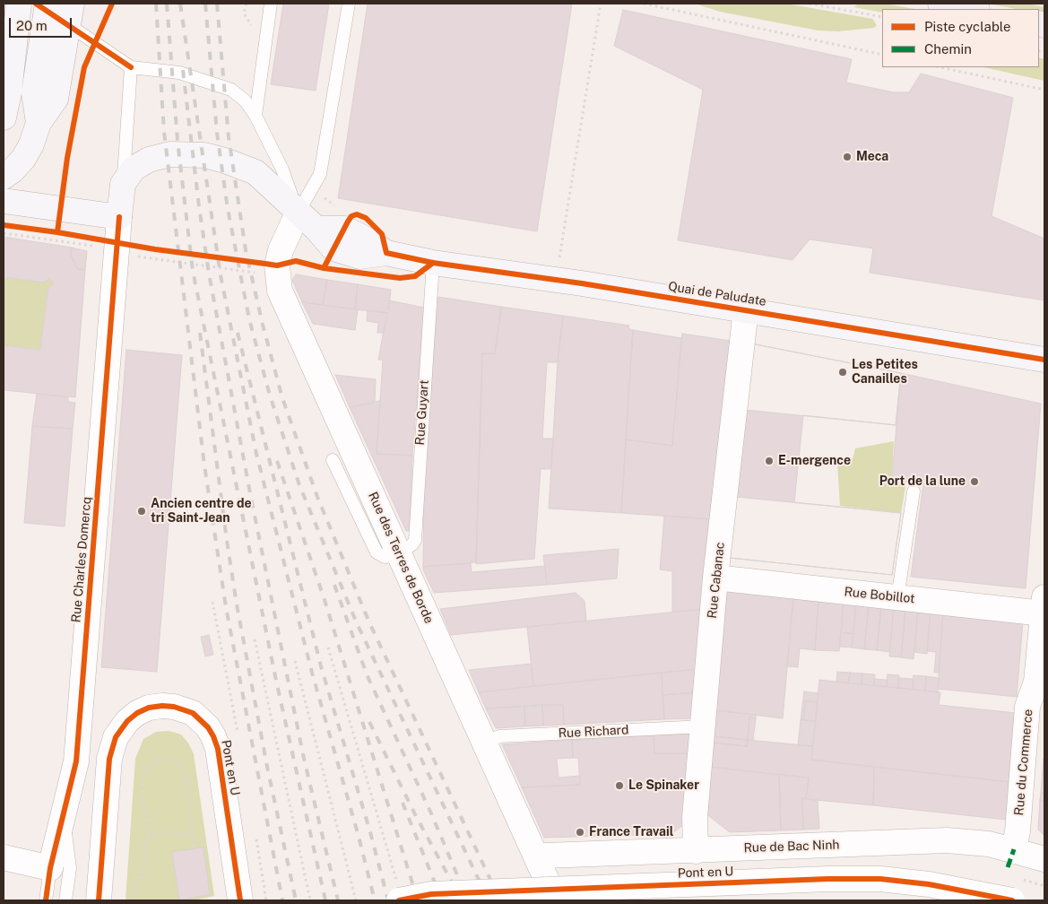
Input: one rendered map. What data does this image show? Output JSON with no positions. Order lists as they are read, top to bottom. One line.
{"streets":{"street":["Quai de Paludate","Rue des Terres de Borde","Rue Charles Domercq","Rue Cabanac","Rue Bobillot","Rue du Commerce","Pont en U","Rue de Bac Ninh"],"lane":["Rue Guyart","Rue Richard"]},"crossings":[["Quai de Paludate","Rue Guyart"],["Quai de Paludate","Rue Cabanac"],["Rue Guyart","Rue des Terres de Borde"],["Rue des Terres de Borde","Rue Richard"],["Rue des Terres de Borde","Rue de Bac Ninh"],["Rue Cabanac","Rue Bobillot"],["Rue Cabanac","Rue Richard"],["Rue Cabanac","Rue de Bac Ninh"],["Rue Bobillot","Rue du Commerce"],["Rue du Commerce","Rue de Bac Ninh"]],"places":["Meca","Les Petites Canailles","E-mergence","Port de la lune","Ancien centre de tri Saint-Jean","Le Spinaker","France Travail"],"legend":["Piste cyclable","Chemin"],"scale_bar":"20 m"}
